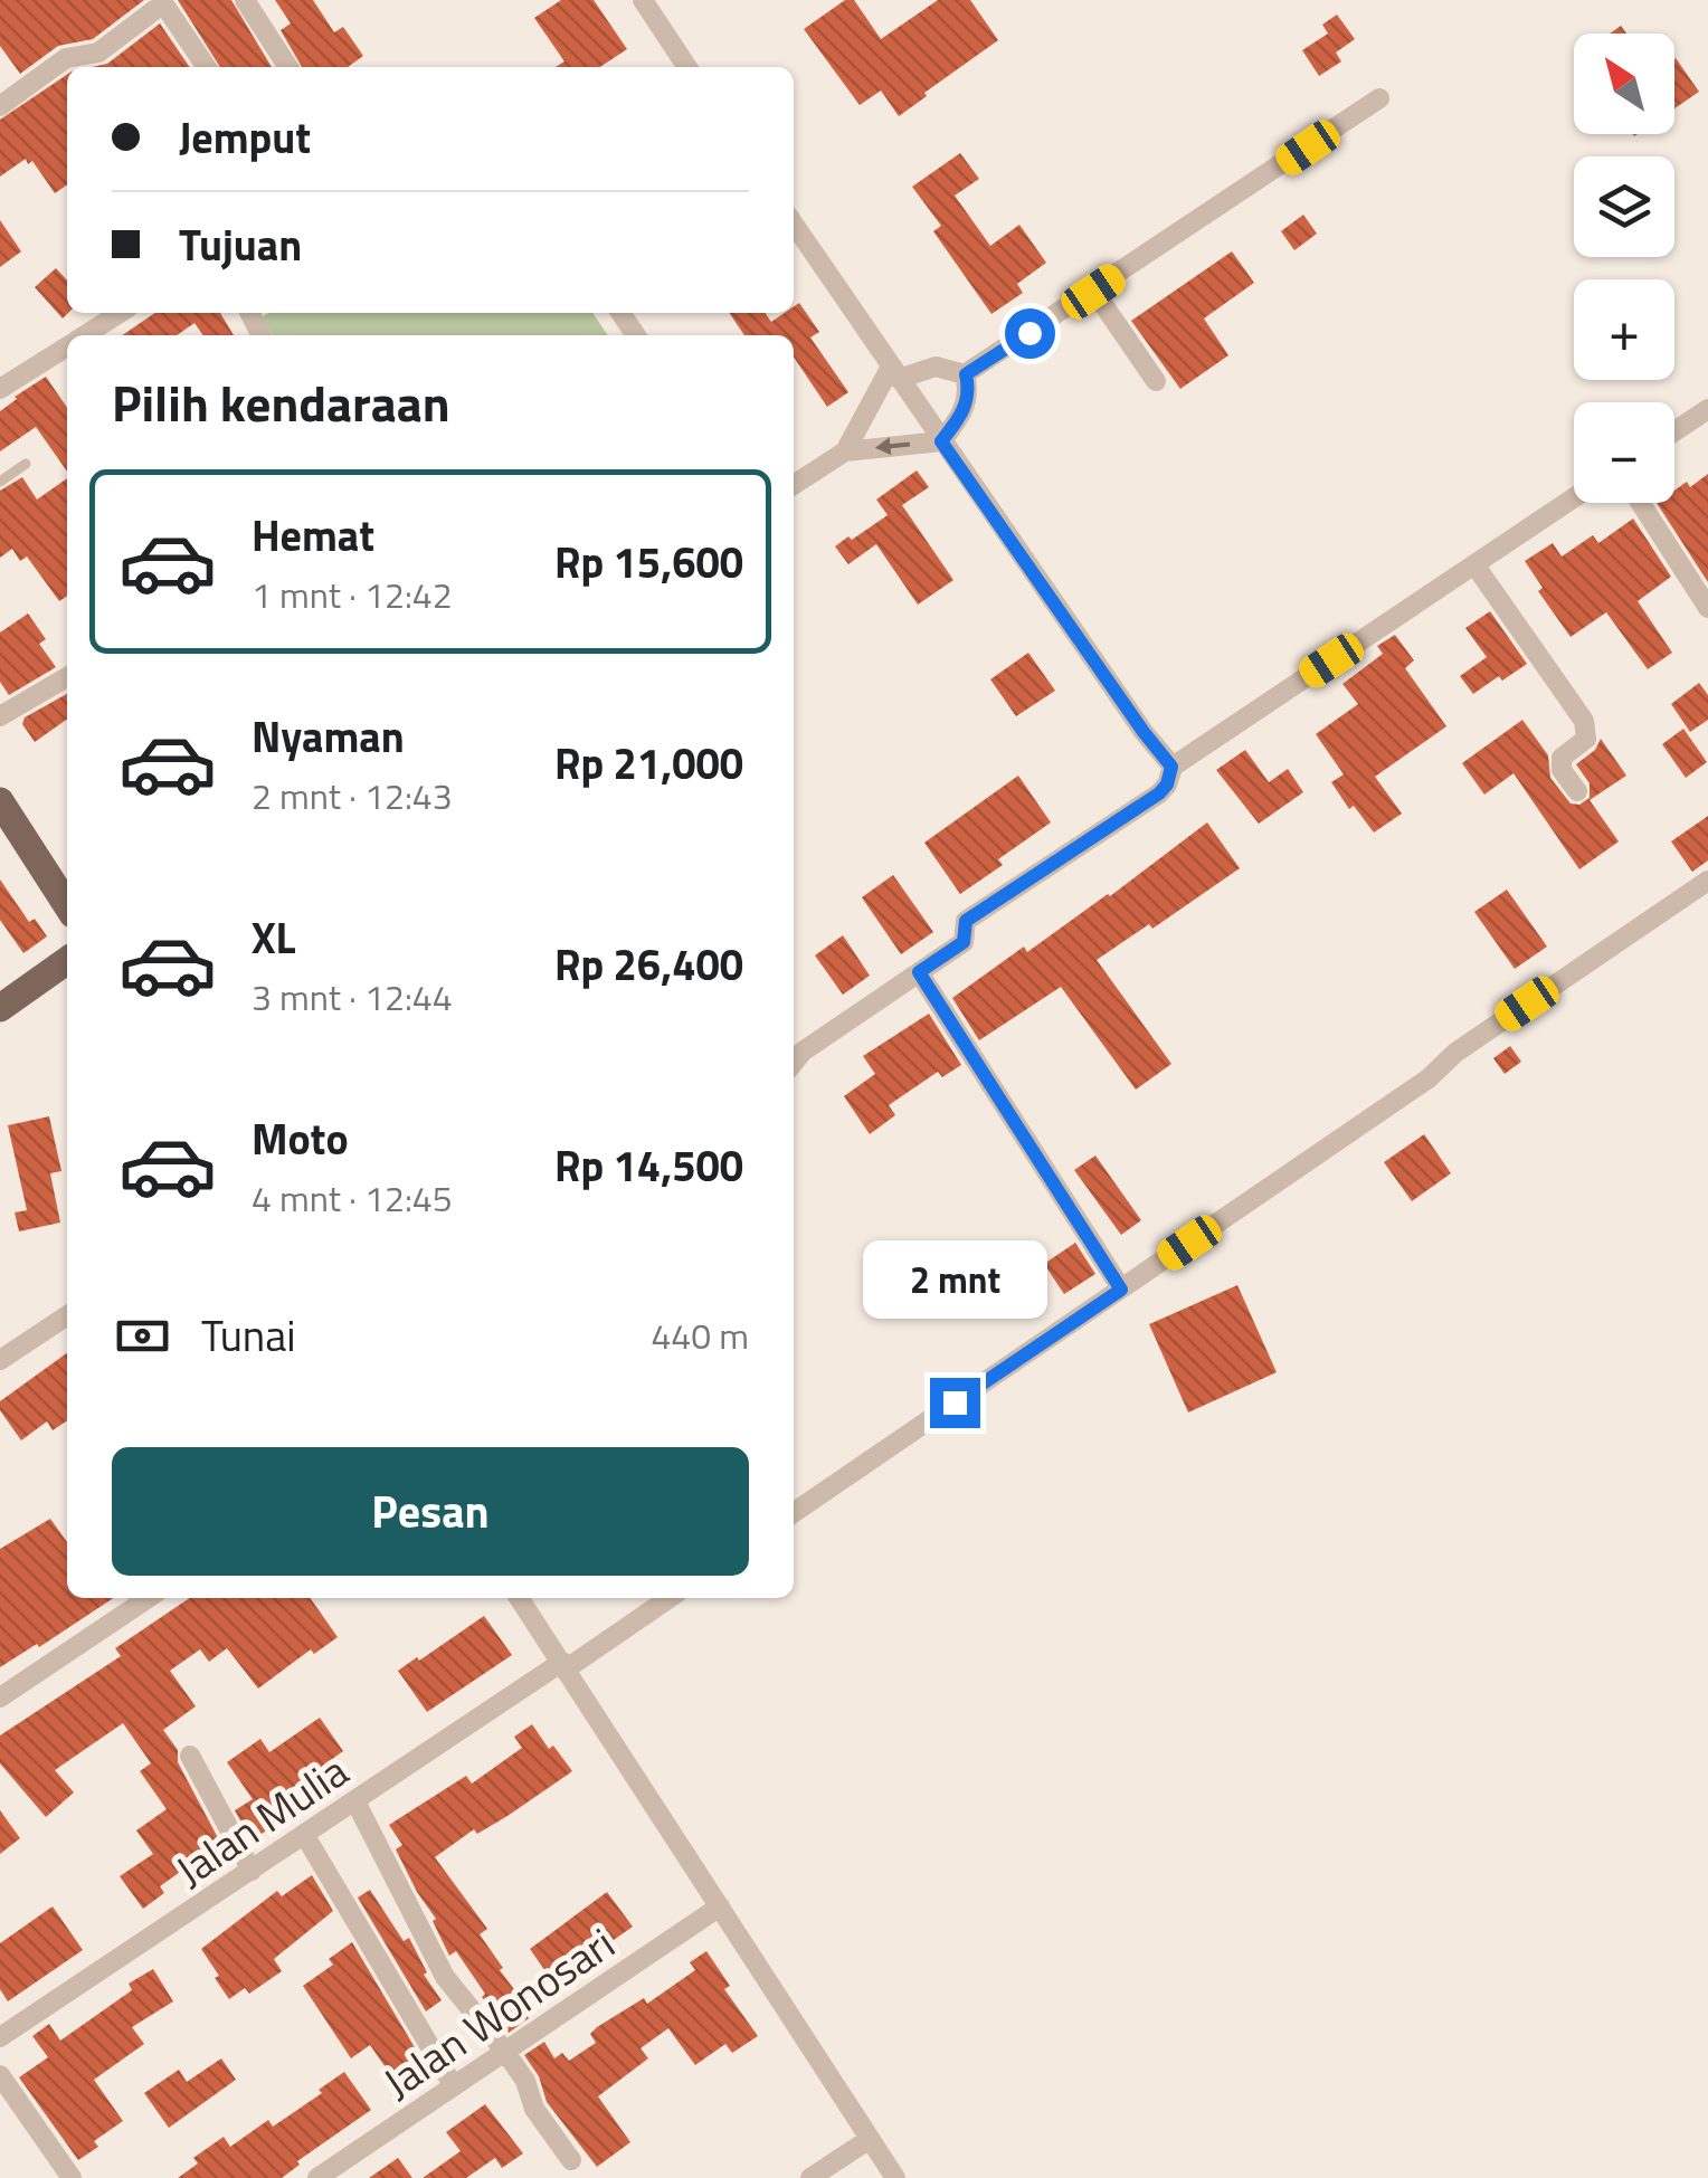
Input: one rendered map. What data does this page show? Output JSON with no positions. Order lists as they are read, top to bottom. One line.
{"streets":{"street":["Jalan Mulia","Jalan Wonosari"]},"north":"top left","page":{"map_buttons":["+","−"],"banner":["Jemput","Tujuan"],"heading":"Pilih kendaraan","list":[{"name":"Hemat","note":"1 mnt · 12:42","value":"Rp 15,600"},{"name":"Nyaman","note":"2 mnt · 12:43","value":"Rp 21,000"},{"name":"XL","note":"3 mnt · 12:44","value":"Rp 26,400"},{"name":"Moto","note":"4 mnt · 12:45","value":"Rp 14,500"}],"bubble":"2 mnt","pay":["Tunai","440 m"],"buttons":"Pesan"}}
